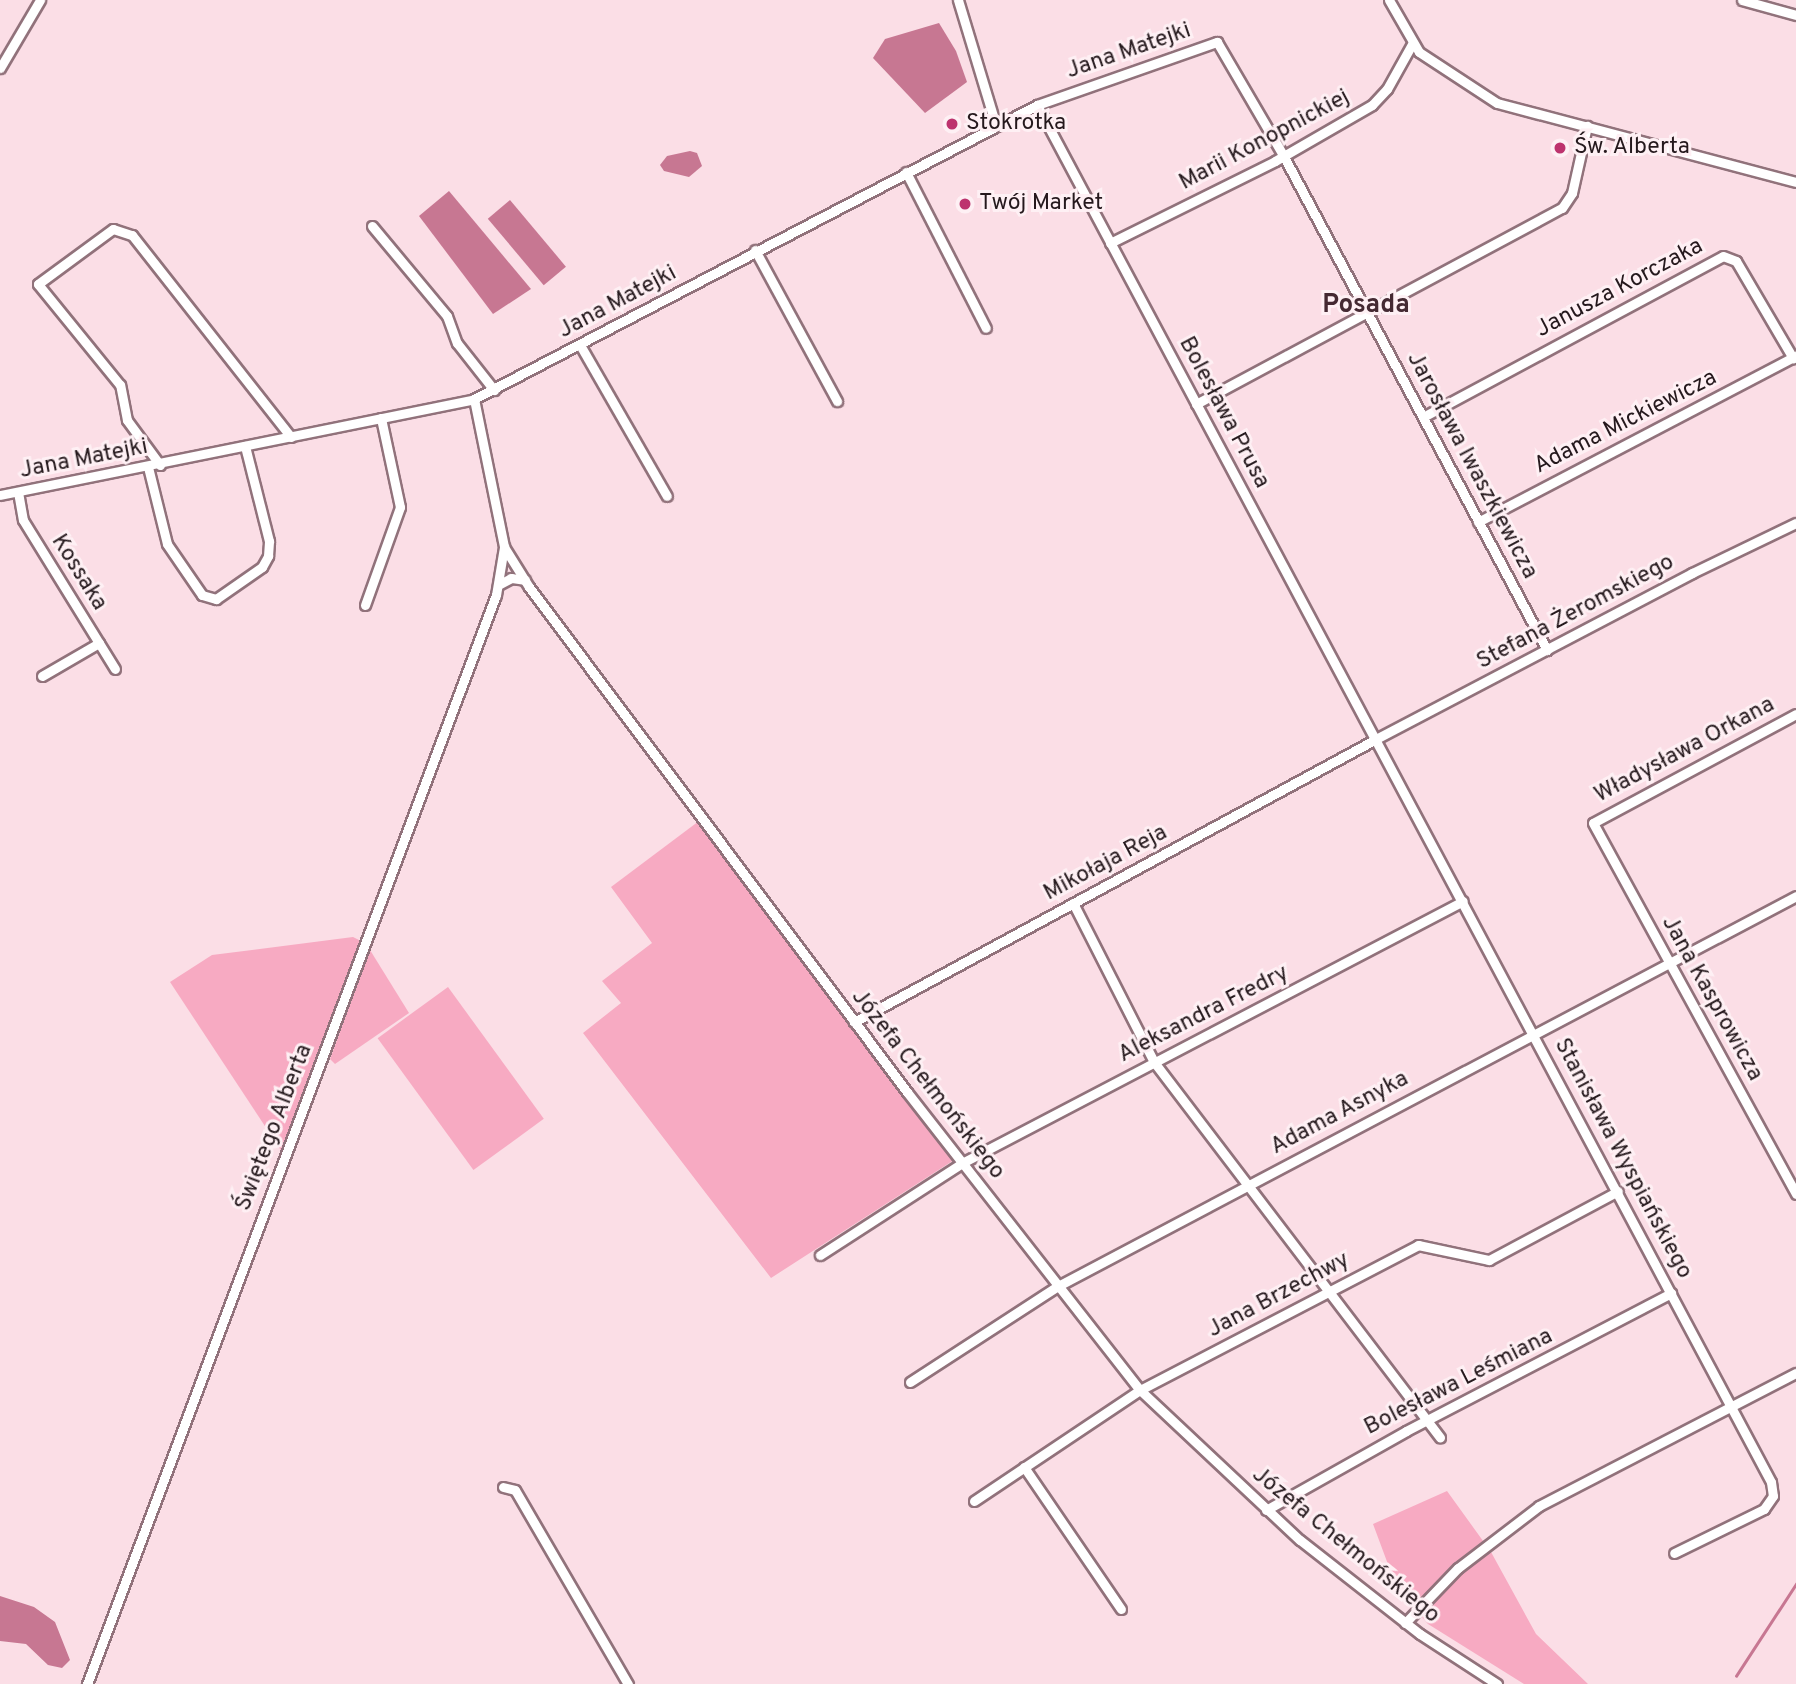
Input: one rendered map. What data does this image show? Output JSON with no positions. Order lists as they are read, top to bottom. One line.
{"streets":{"street":["Jana Matejki","Marii Konopnickiej","Janusza Korczaka","Bolesława Prusa","Adama Mickiewicza","Jarosława Iwaszkiewicza","Kossaka","Stefana Żeromskiego","Władysława Orkana","Mikołaja Reja","Jana Kasprowicza","Aleksandra Fredry","Józefa Chełmońskiego","Adama Asnyka","Świętego Alberta","Stanisława Wyspiańskiego","Jana Brzechwy","Bolesława Leśmiana"]},"crossings":[["Jana Matejki","Bolesława Prusa"],["Jana Matejki","Jarosława Iwaszkiewicza"],["Jana Matejki","Kossaka"],["Jana Matejki","Józefa Chełmońskiego"],["Marii Konopnickiej","Bolesława Prusa"],["Marii Konopnickiej","Jarosława Iwaszkiewicza"],["Janusza Korczaka","Adama Mickiewicza"],["Janusza Korczaka","Jarosława Iwaszkiewicza"],["Bolesława Prusa","Stefana Żeromskiego"],["Bolesława Prusa","Mikołaja Reja"],["Bolesława Prusa","Stanisława Wyspiańskiego"],["Adama Mickiewicza","Jarosława Iwaszkiewicza"],["Jarosława Iwaszkiewicza","Stefana Żeromskiego"],["Stefana Żeromskiego","Mikołaja Reja"],["Stefana Żeromskiego","Stanisława Wyspiańskiego"],["Władysława Orkana","Jana Kasprowicza"],["Mikołaja Reja","Józefa Chełmońskiego"],["Mikołaja Reja","Stanisława Wyspiańskiego"],["Jana Kasprowicza","Adama Asnyka"],["Aleksandra Fredry","Józefa Chełmońskiego"],["Aleksandra Fredry","Stanisława Wyspiańskiego"],["Józefa Chełmońskiego","Adama Asnyka"],["Józefa Chełmońskiego","Świętego Alberta"],["Józefa Chełmońskiego","Jana Brzechwy"],["Józefa Chełmońskiego","Bolesława Leśmiana"],["Adama Asnyka","Stanisława Wyspiańskiego"],["Stanisława Wyspiańskiego","Jana Brzechwy"],["Stanisława Wyspiańskiego","Bolesława Leśmiana"]],"districts":["Posada"],"places":["Stokrotka","Św. Alberta","Twój Market"]}
